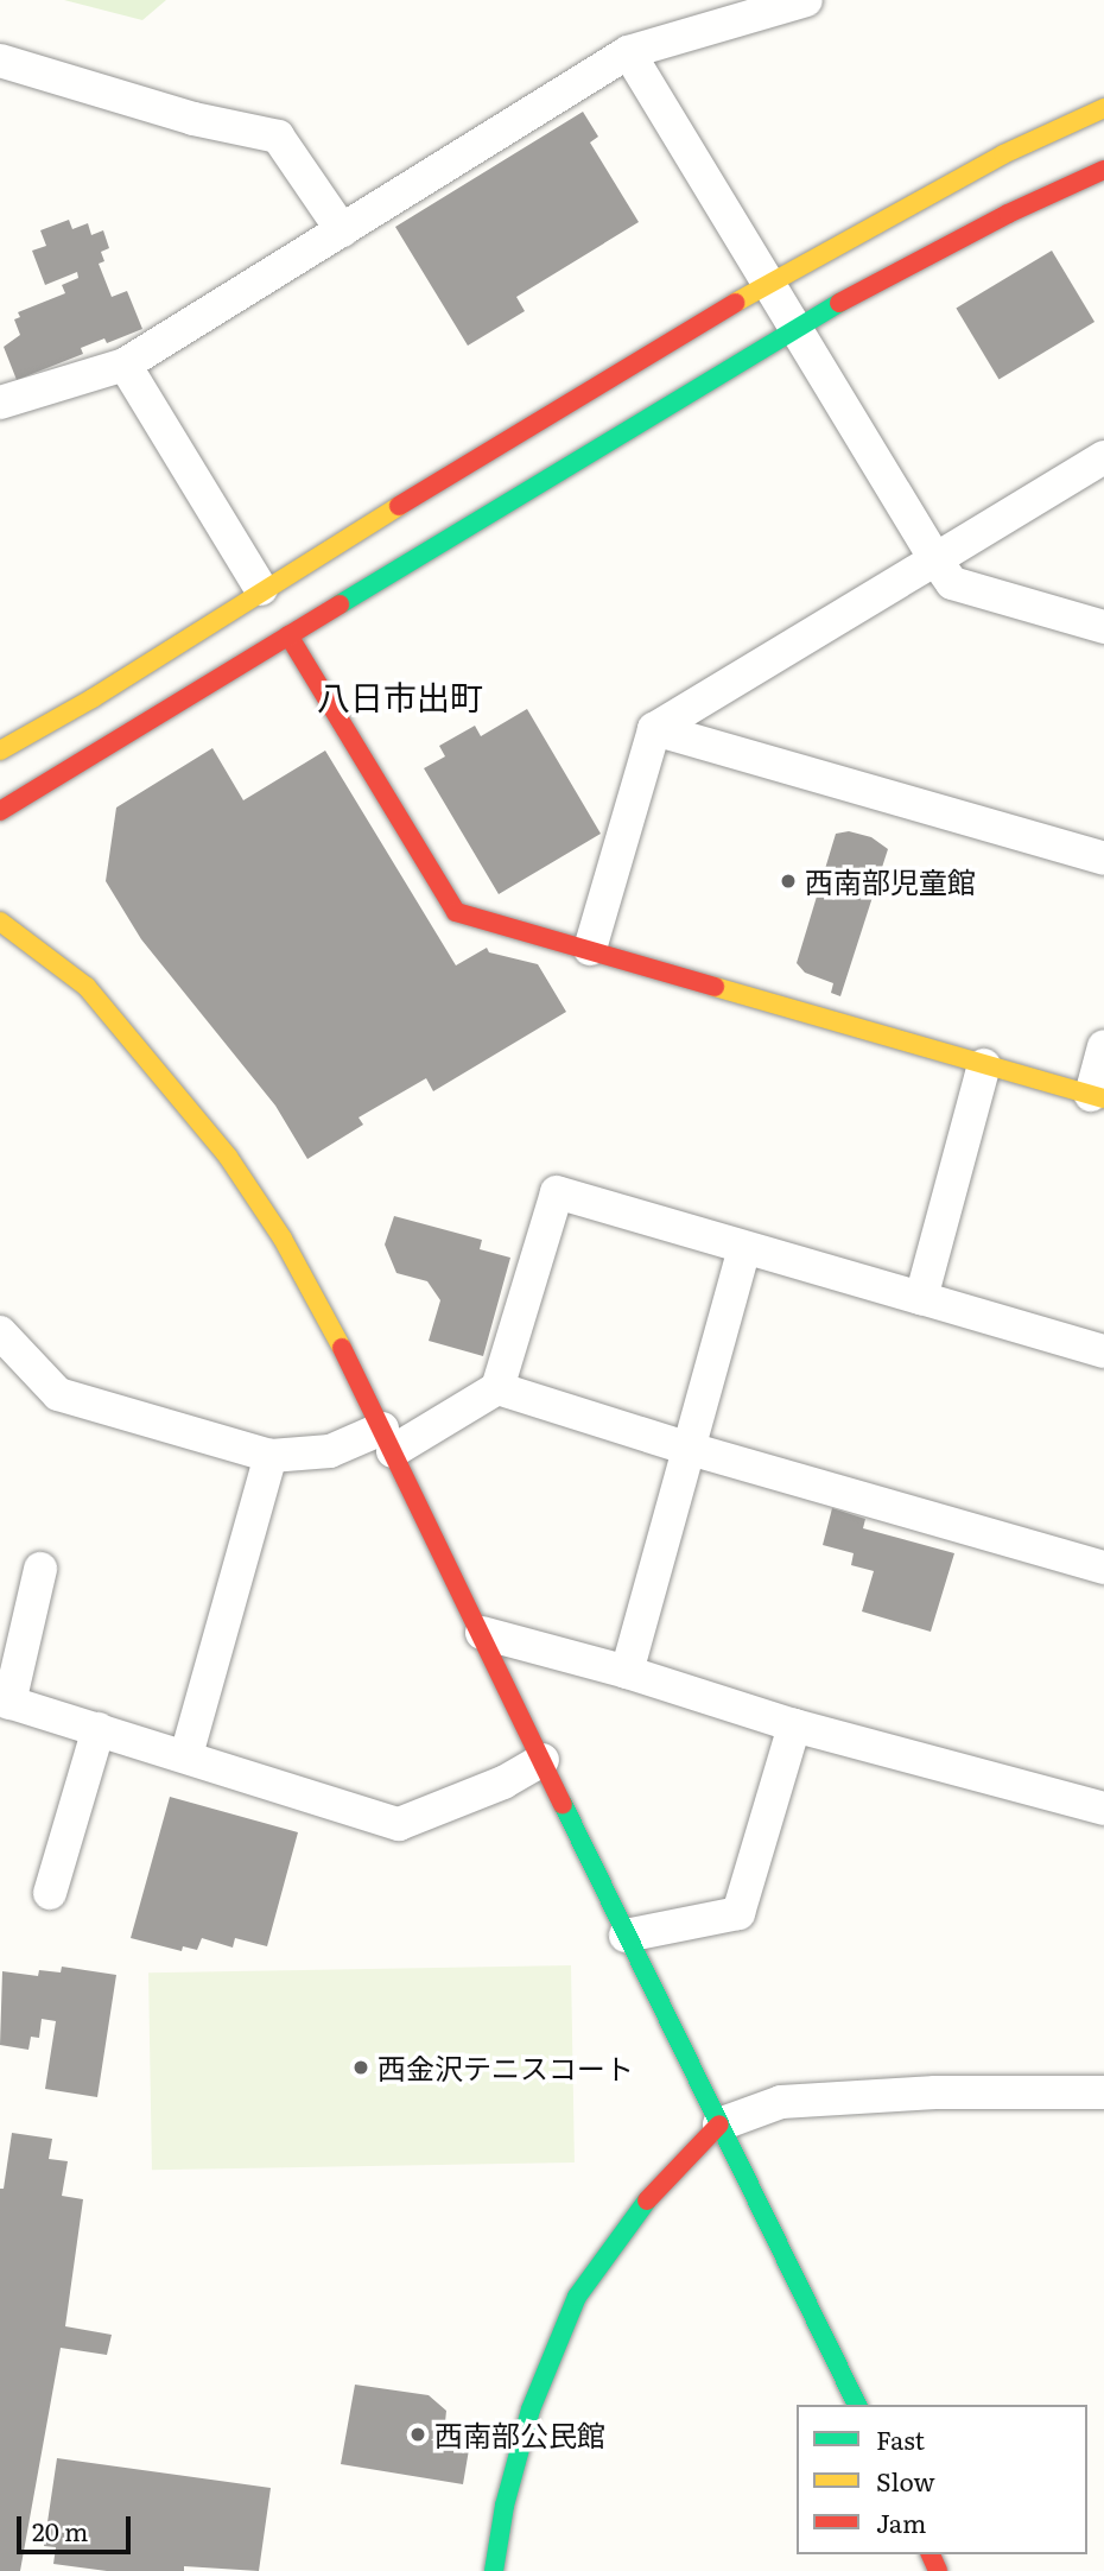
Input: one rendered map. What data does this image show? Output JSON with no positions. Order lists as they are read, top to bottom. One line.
{"districts":["八日市出町"],"places":["西南部児童館","西金沢テニスコート","西南部公民館"],"legend":["Fast","Slow","Jam"],"scale_bar":"20 m"}
